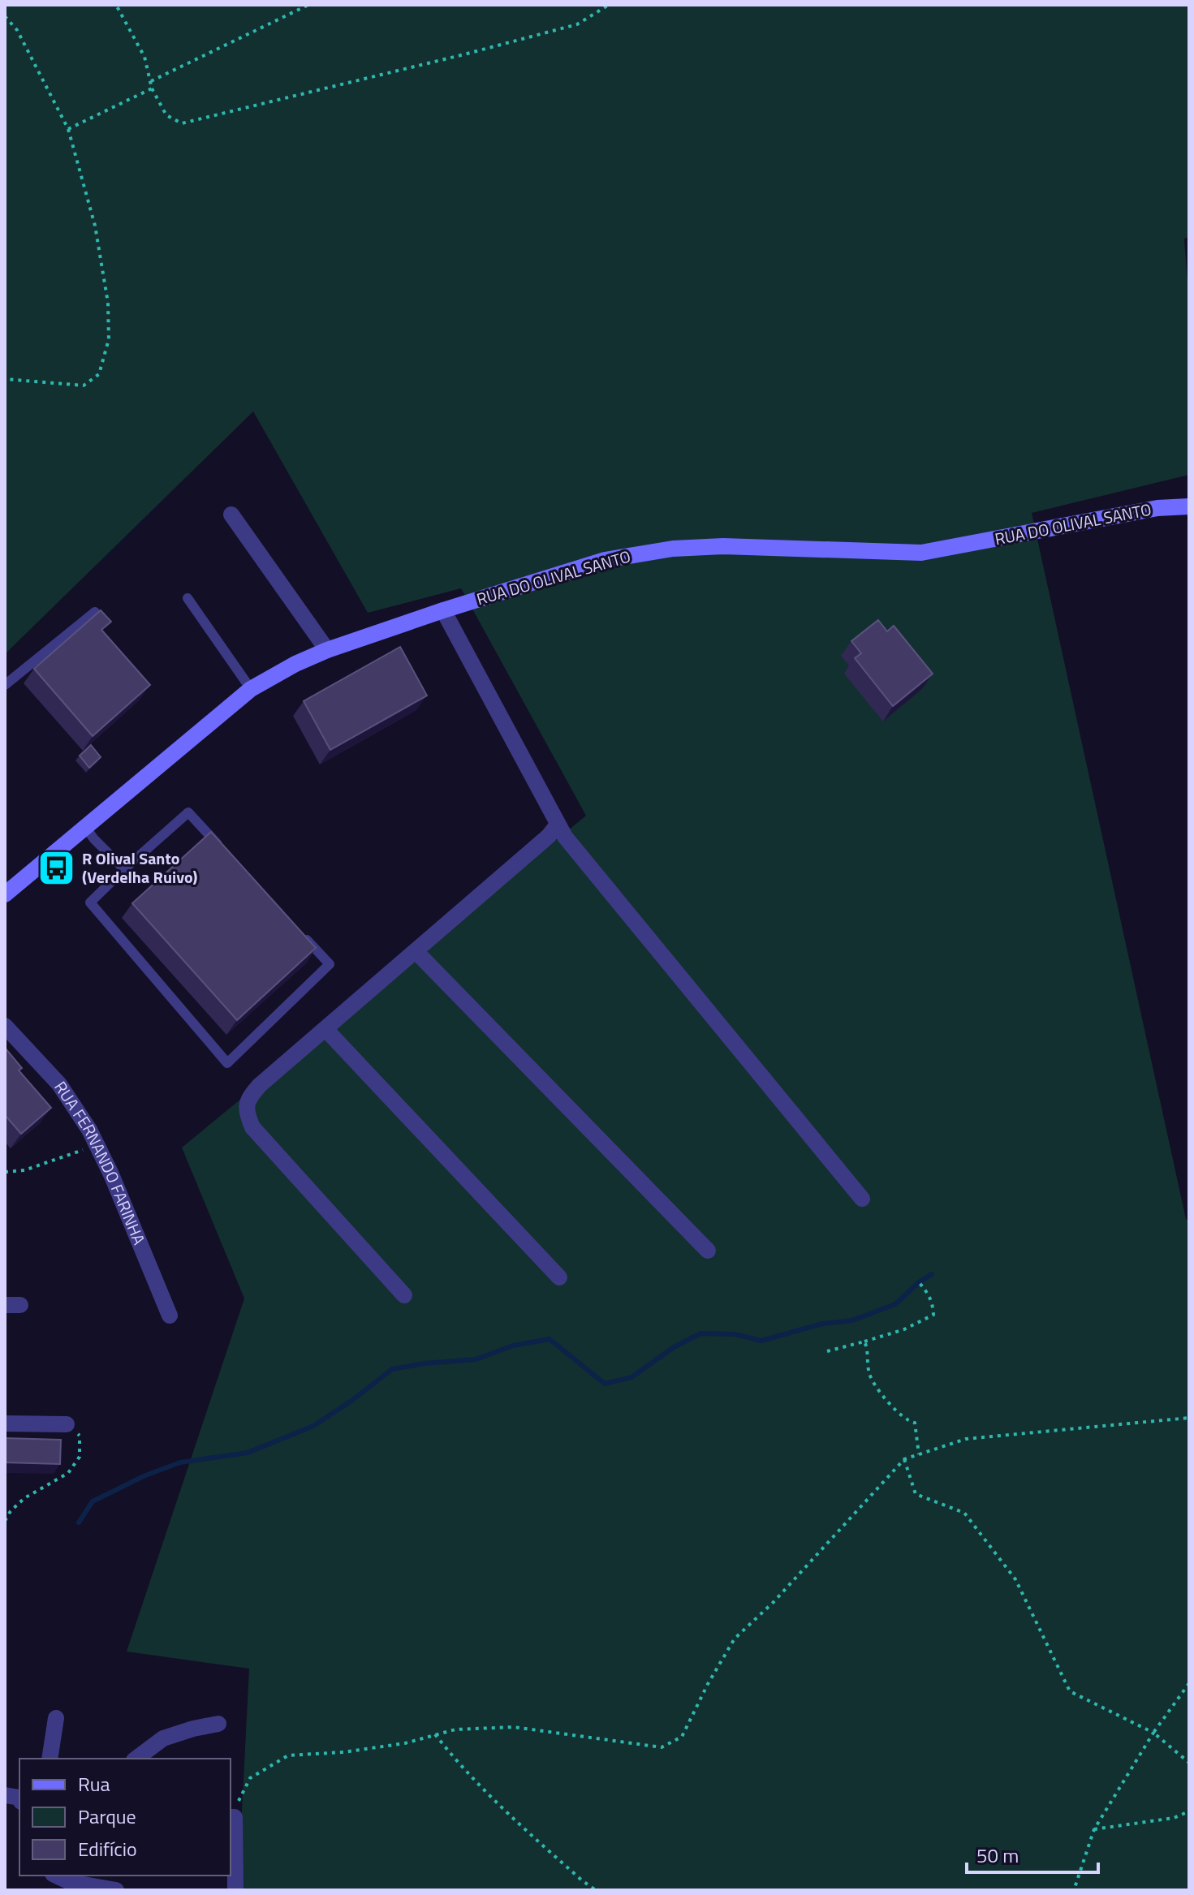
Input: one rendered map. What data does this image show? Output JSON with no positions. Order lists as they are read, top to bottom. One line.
{"streets":{"street":["RUA DO OLIVAL SANTO","RUA FERNANDO FARINHA"]},"places":{"bus stop":["R Olival Santo (Verdelha Ruivo)"]},"legend":["Rua","Parque","Edifício"],"scale_bar":"50 m"}
